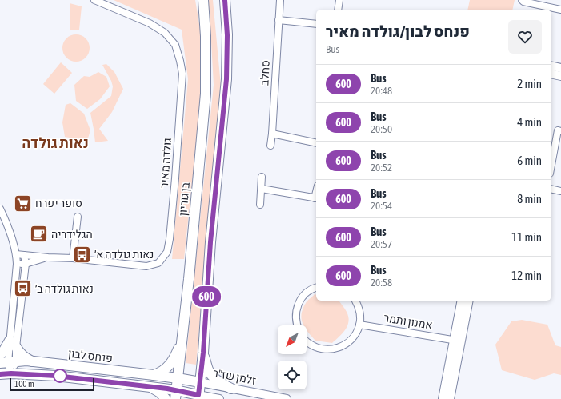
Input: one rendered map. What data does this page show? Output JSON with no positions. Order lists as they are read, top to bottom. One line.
{"streets":{"main road":["בן גוריון","פנחס לבון","זלמן שז\"ר"],"street":["סחלב","גולדה מאיר","אמנון ותמר"]},"crossings":[["בן גוריון","פנחס לבון"],["בן גוריון","זלמן שז\"ר"],["פנחס לבון","זלמן שז\"ר"]],"districts":["נאות גולדה"],"places":{"supermarket":["סופר יפרח"],"cafe":["הגלידריה"],"bus stop":["נאות גולדה א׳","נאות גולדה ב׳"]},"lines":["bus line 600"],"scale_bar":"100 m","north":"bottom left","page":{"on_map":"600","heading":["פנחס לבון/גולדה מאיר","Bus"],"list":[{"mark":"600","name":"Bus","note":"20:48","value":"2 min"},{"mark":"600","name":"Bus","note":"20:50","value":"4 min"},{"mark":"600","name":"Bus","note":"20:52","value":"6 min"},{"mark":"600","name":"Bus","note":"20:54","value":"8 min"},{"mark":"600","name":"Bus","note":"20:57","value":"11 min"},{"mark":"600","name":"Bus","note":"20:58","value":"12 min"}],"scale":"100 m"}}
